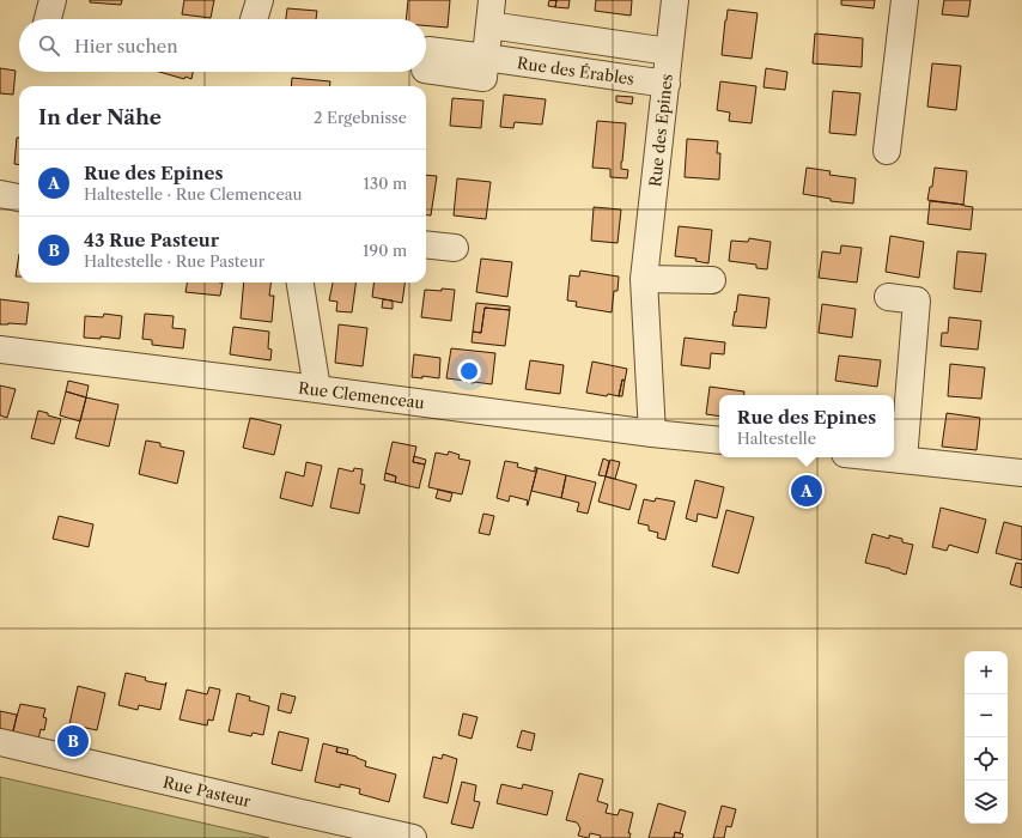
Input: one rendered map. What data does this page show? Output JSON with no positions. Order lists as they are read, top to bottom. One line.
{"streets":{"street":["Rue des Érables","Rue des Epines","Rue Clemenceau","Rue Pasteur"]},"crossings":[["Rue des Érables","Rue des Epines"],["Rue des Epines","Rue Clemenceau"]],"page":{"search":"Hier suchen","heading":["In der Nähe","2 Ergebnisse"],"list":[{"mark":"A","name":"Rue des Epines","note":"Haltestelle · Rue Clemenceau","value":"130 m"},{"mark":"B","name":"43 Rue Pasteur","note":"Haltestelle · Rue Pasteur","value":"190 m"}],"popup":["Rue des Epines","Haltestelle"],"pins":["A","B"],"map_buttons":["+","−"]}}
